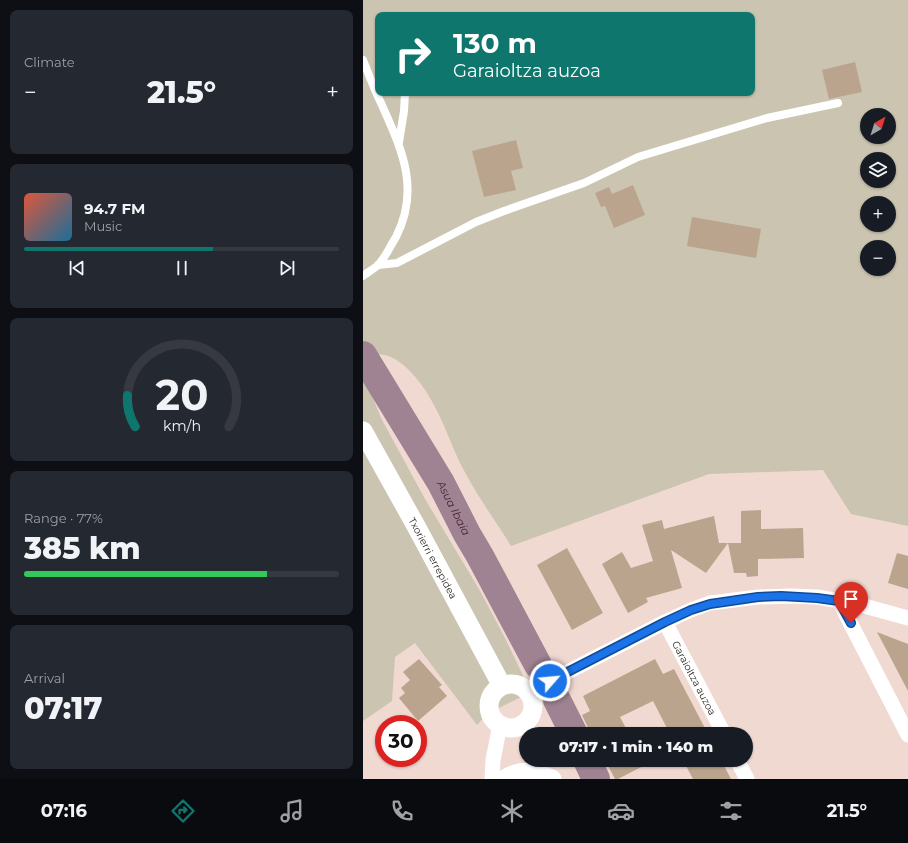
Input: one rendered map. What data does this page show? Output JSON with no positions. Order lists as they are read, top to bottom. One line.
{"streets":{"street":["Txorierri errepidea","Garaioltza auzoa"]},"water":["Asua Ibaia"],"north":"top right","page":{"tile":["Climate",["Range · 77%","385 km"],["Arrival","07:17"]],"turn":["130 m","Garaioltza auzoa"],"heat":["−","21.5°","+"],"map_buttons":["+","−"],"song":["94.7 FM","Music"],"limit":"30","trip":"07:17 · 1 min · 140 m","tabs":["07:16","21.5°"],"gauge":["20","km/h"]}}
